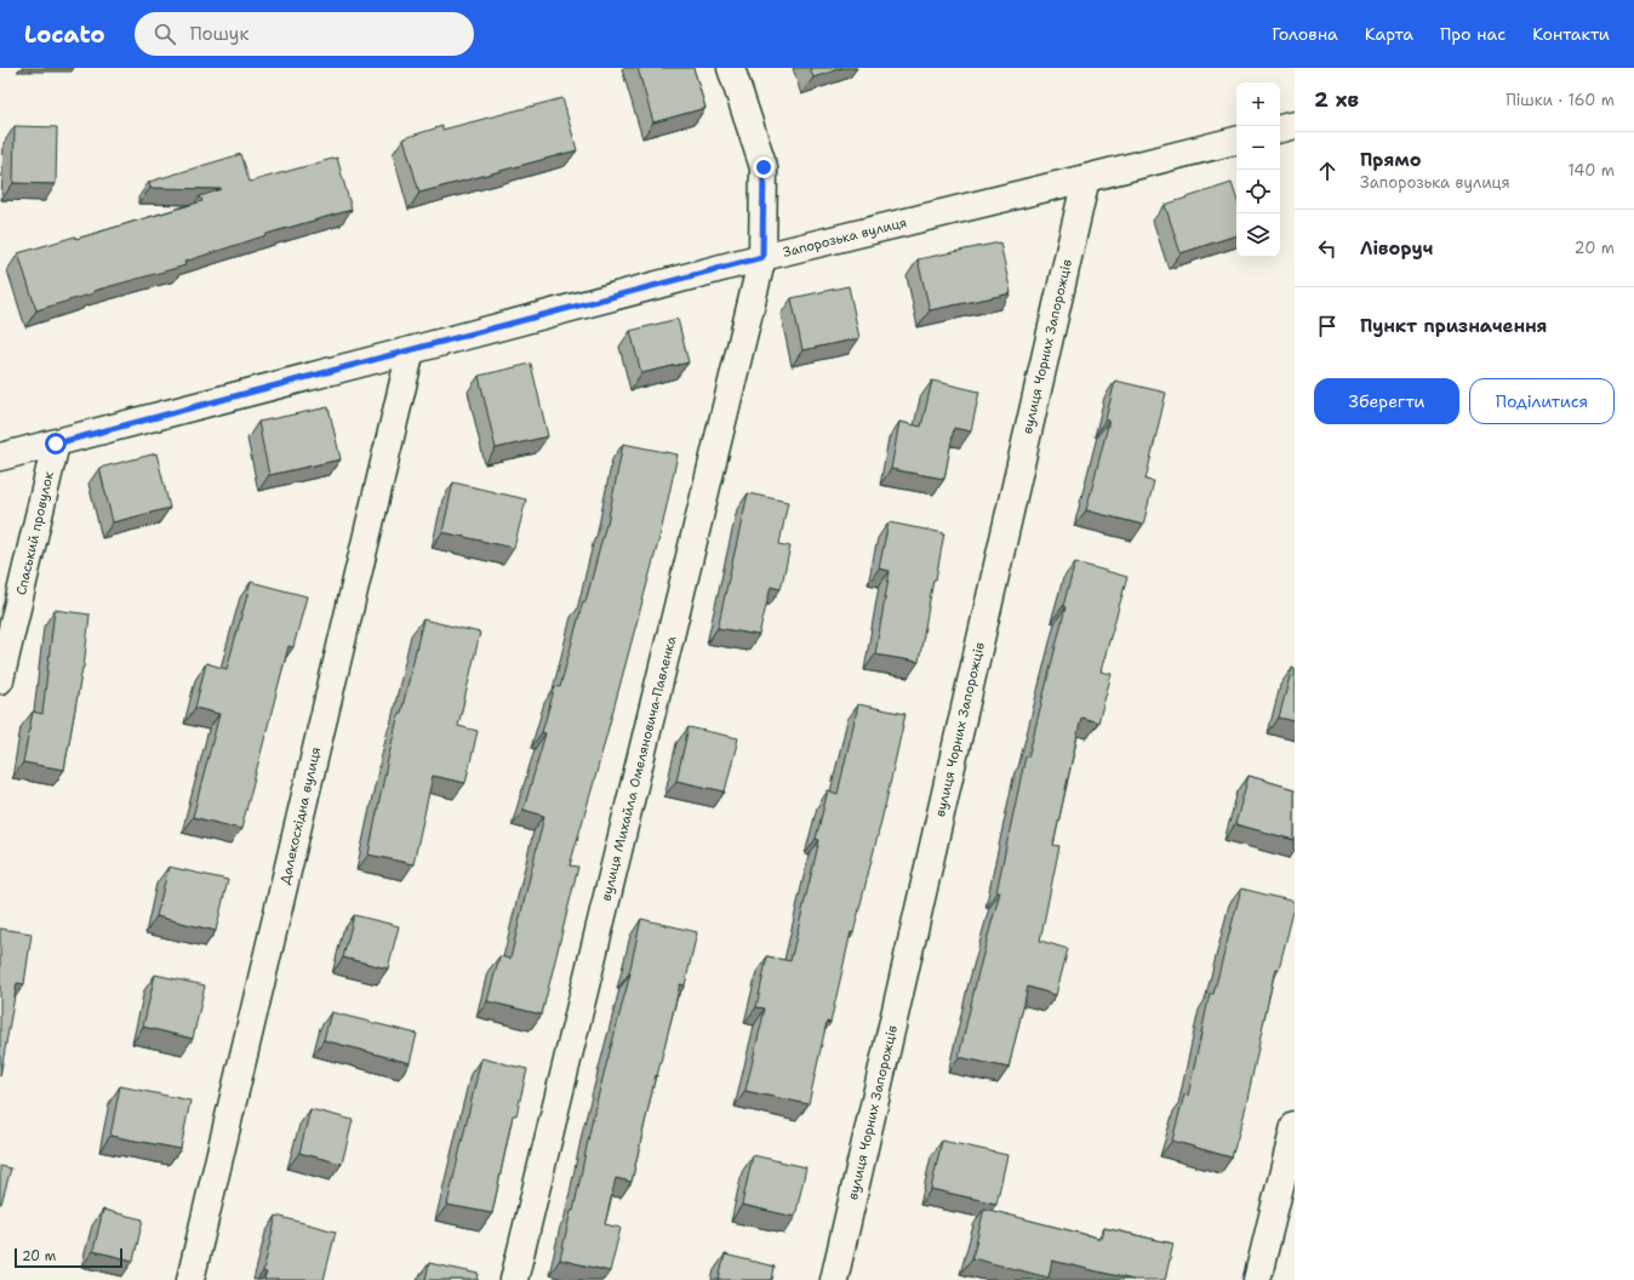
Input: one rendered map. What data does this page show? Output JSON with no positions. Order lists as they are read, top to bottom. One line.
{"streets":{"street":["Запорозька вулиця","вулиця Чорних Запорожців","Спаський провулок","вулиця Михайла Омеляновича-Павленка","Далекосхідна вулиця"]},"crossings":[["Запорозька вулиця","вулиця Чорних Запорожців"],["Запорозька вулиця","Спаський провулок"],["Запорозька вулиця","вулиця Михайла Омеляновича-Павленка"],["Запорозька вулиця","Далекосхідна вулиця"]],"scale_bar":"20 m","page":{"header":"Locato","search":"Пошук","nav":["Головна","Карта","Про нас","Контакти"],"heading":["2 хв","Пішки · 160 m"],"map_buttons":["+","−"],"list":[["Прямо","Запорозька вулиця","140 m"],["Ліворуч","20 m"],"Пункт призначення"],"buttons":["Зберегти","Поділитися"],"scale":"20 m"}}
